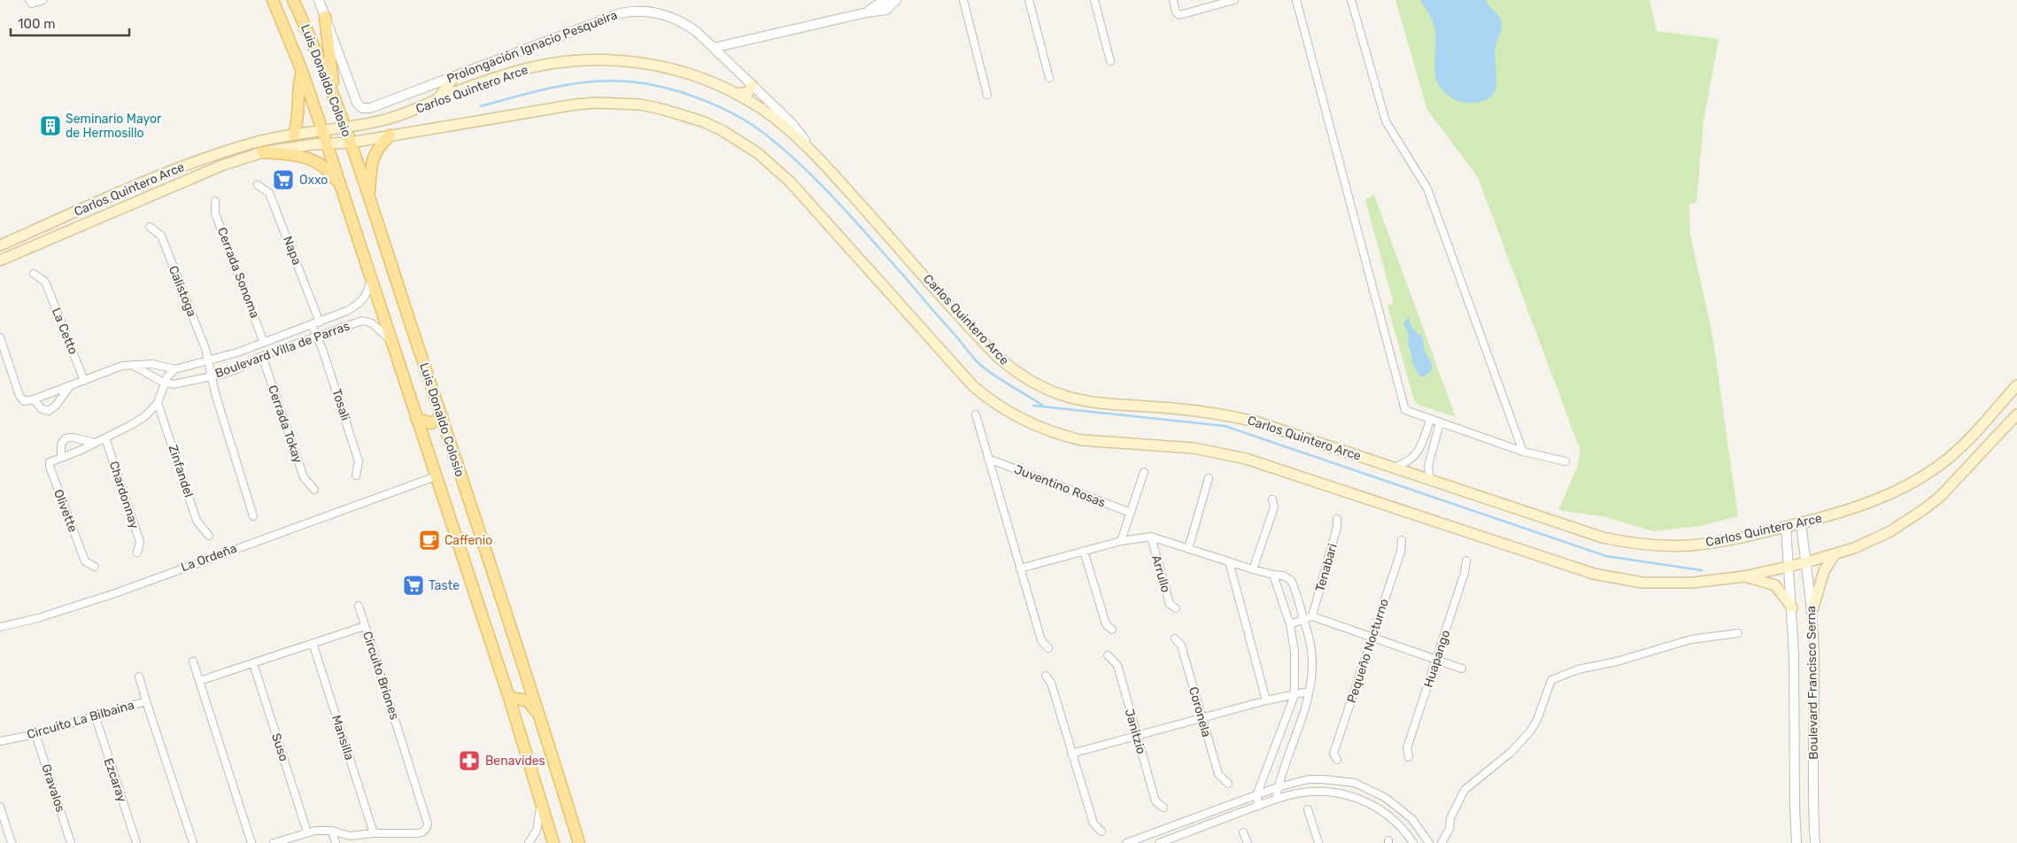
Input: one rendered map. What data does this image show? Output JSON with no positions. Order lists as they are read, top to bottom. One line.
{"streets":{"main road":["Luis Donaldo Colosio","Carlos Quintero Arce"],"street":["Prolongación Ignacio Pesqueira","Napa","Cerrada Sonoma","Calistoga","La Cetto","Boulevard Villa de Parras","Tosali","Cerrada Tokay","Zinfandel","Juventino Rosas","Chardonnay","Olivette","La Ordeña","Tenabari","Arrullo","Pequeño Nocturno","Huapango","Circuito Briones","Boulevard Francisco Serna","Coronela","Circuito La Bilbaina","Janitzio","Mansilla","Suso","Ezcaray","Gravalos"]},"crossings":[["Prolongación Ignacio Pesqueira","Carlos Quintero Arce"],["Luis Donaldo Colosio","Carlos Quintero Arce"],["Luis Donaldo Colosio","Boulevard Villa de Parras"],["Luis Donaldo Colosio","La Ordeña"],["Carlos Quintero Arce","Boulevard Francisco Serna"],["Napa","Boulevard Villa de Parras"],["Cerrada Sonoma","Boulevard Villa de Parras"],["Calistoga","Boulevard Villa de Parras"],["La Cetto","Boulevard Villa de Parras"],["Boulevard Villa de Parras","Tosali"],["Boulevard Villa de Parras","Cerrada Tokay"],["Circuito Briones","Mansilla"],["Circuito Briones","Suso"],["Circuito La Bilbaina","Ezcaray"],["Circuito La Bilbaina","Gravalos"]],"places":{"building":["Seminario Mayor de Hermosillo"],"supermarket":["Oxxo","Taste"],"cafe":["Caffenio"],"pharmacy":["Benavides"]},"scale_bar":"100 m"}
